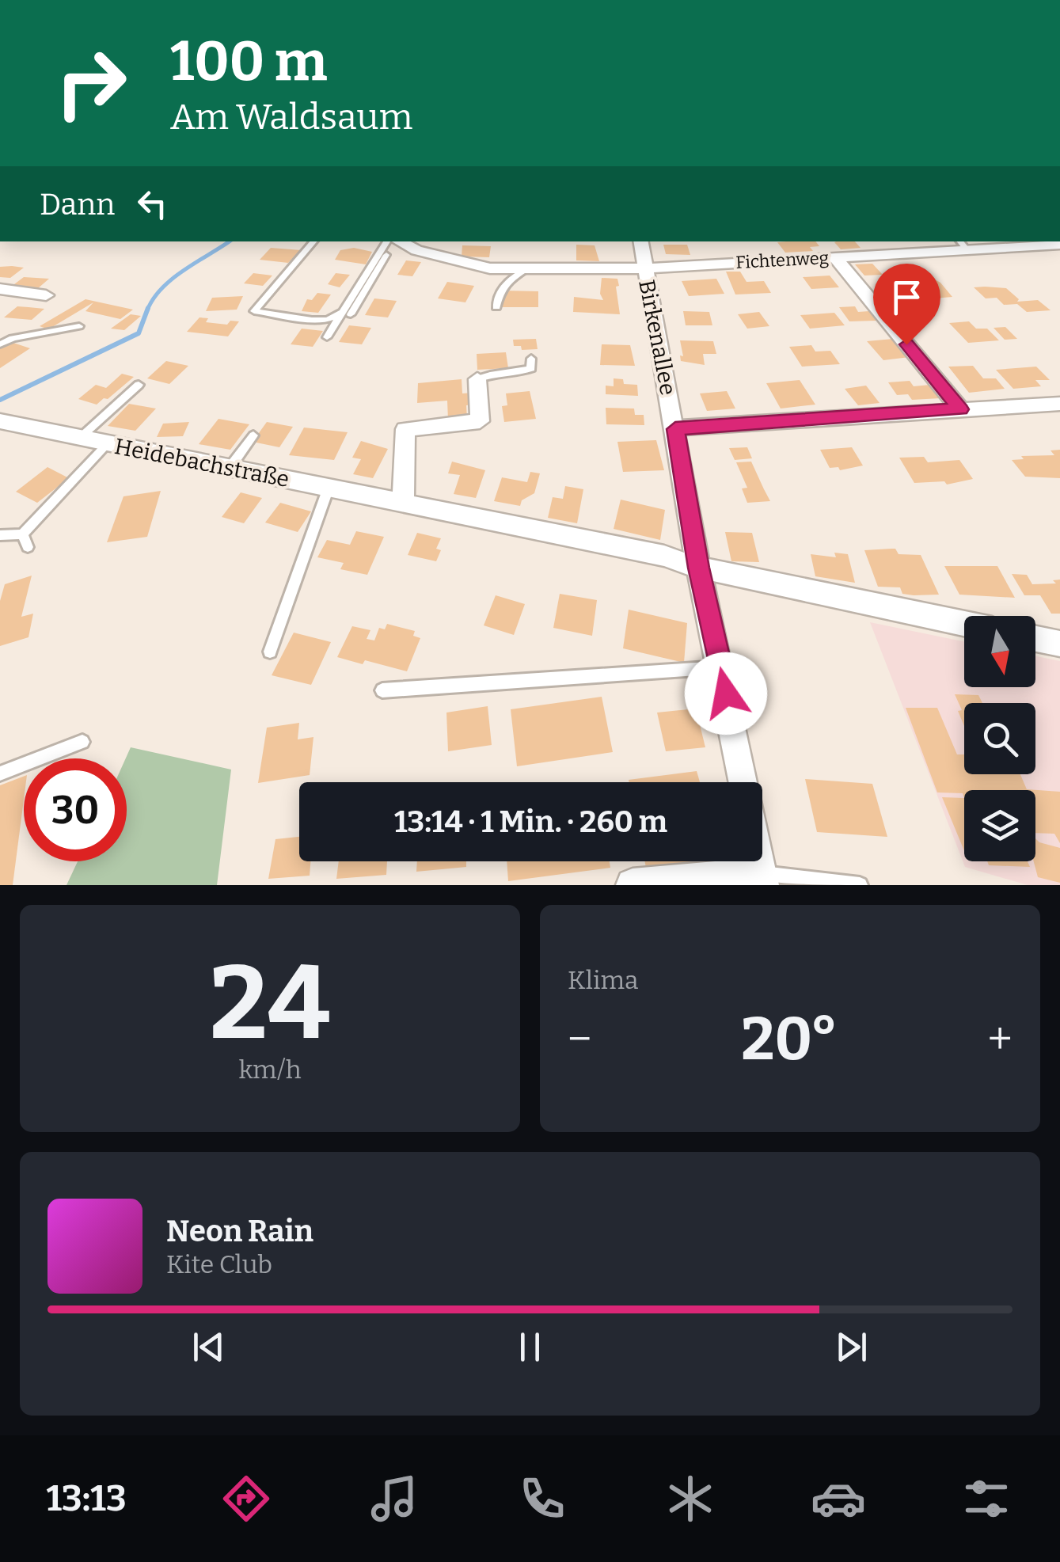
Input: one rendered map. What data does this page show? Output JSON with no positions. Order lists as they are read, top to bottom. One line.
{"streets":{"street":["Fichtenweg","Birkenallee","Heidebachstraße"]},"crossings":[["Fichtenweg","Birkenallee"],["Birkenallee","Heidebachstraße"]],"north":"bottom","page":{"turn":["100 m","Am Waldsaum"],"then":"Dann","limit":"30","trip":"13:14 · 1 Min. · 260 m","tile":[["24","km/h"],"Klima"],"heat":["−","20°","+"],"song":["Neon Rain","Kite Club"],"tabs":"13:13"}}
